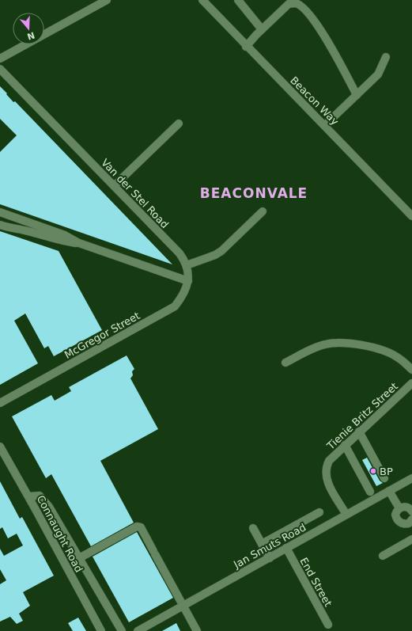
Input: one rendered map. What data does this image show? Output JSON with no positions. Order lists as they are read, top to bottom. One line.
{"streets":{"street":["Beacon Way","Van der Stel Road","McGregor Street","Tienie Britz Street","Connaught Road","Jan Smuts Road","End Street"]},"crossings":[["Van der Stel Road","McGregor Street"],["Tienie Britz Street","Jan Smuts Road"],["Jan Smuts Road","End Street"]],"districts":["BEACONVALE"],"places":["BP"],"north":"bottom"}
